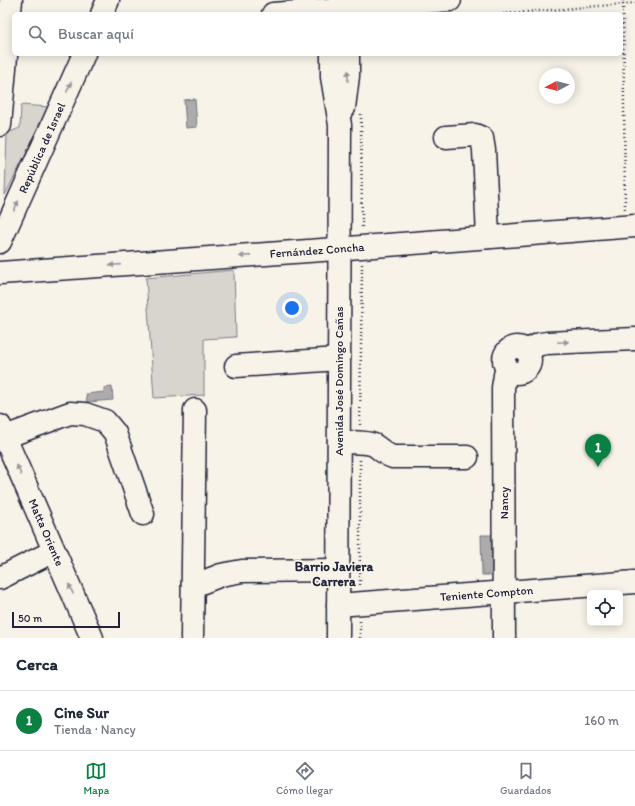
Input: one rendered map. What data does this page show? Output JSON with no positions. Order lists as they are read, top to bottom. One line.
{"streets":{"street":["República de Israel","Fernández Concha","Avenida José Domingo Cañas","Nancy","Matta Oriente","Teniente Compton"]},"crossings":[["Fernández Concha","Avenida José Domingo Cañas"],["Avenida José Domingo Cañas","Teniente Compton"],["Nancy","Teniente Compton"]],"districts":["Barrio Javiera Carrera"],"scale_bar":"50 m","north":"left","page":{"search":"Buscar aquí","pins":"1","scale":"50 m","heading":"Cerca","list":[{"mark":"1","name":"Cine Sur","note":"Tienda · Nancy","value":"160 m"}],"nav":["Mapa","Cómo llegar","Guardados"]}}
